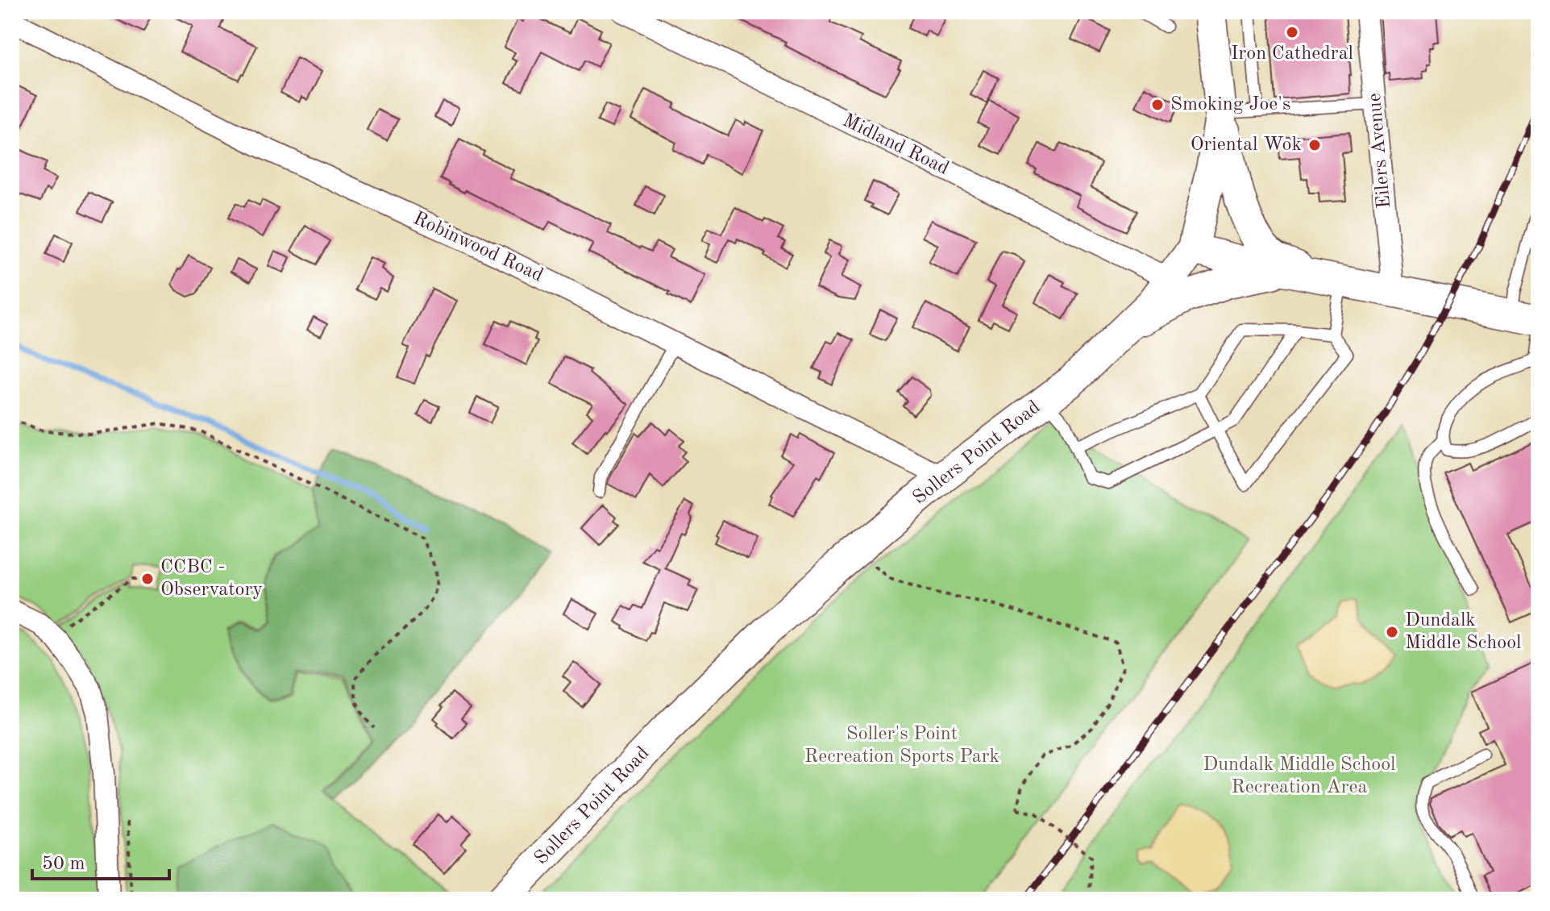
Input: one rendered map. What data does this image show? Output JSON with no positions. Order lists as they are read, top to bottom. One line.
{"streets":{"street":["Midland Road","Eilers Avenue","Robinwood Road","Sollers Point Road"]},"crossings":[["Midland Road","Sollers Point Road"],["Robinwood Road","Sollers Point Road"]],"parks":["Soller's Point Recreation Sports Park","Dundalk Middle School Recreation Area"],"places":["Iron Cathedral","Smoking Joe's","Oriental Wok","CCBC - Observatory","Dundalk Middle School"],"scale_bar":"50 m"}
